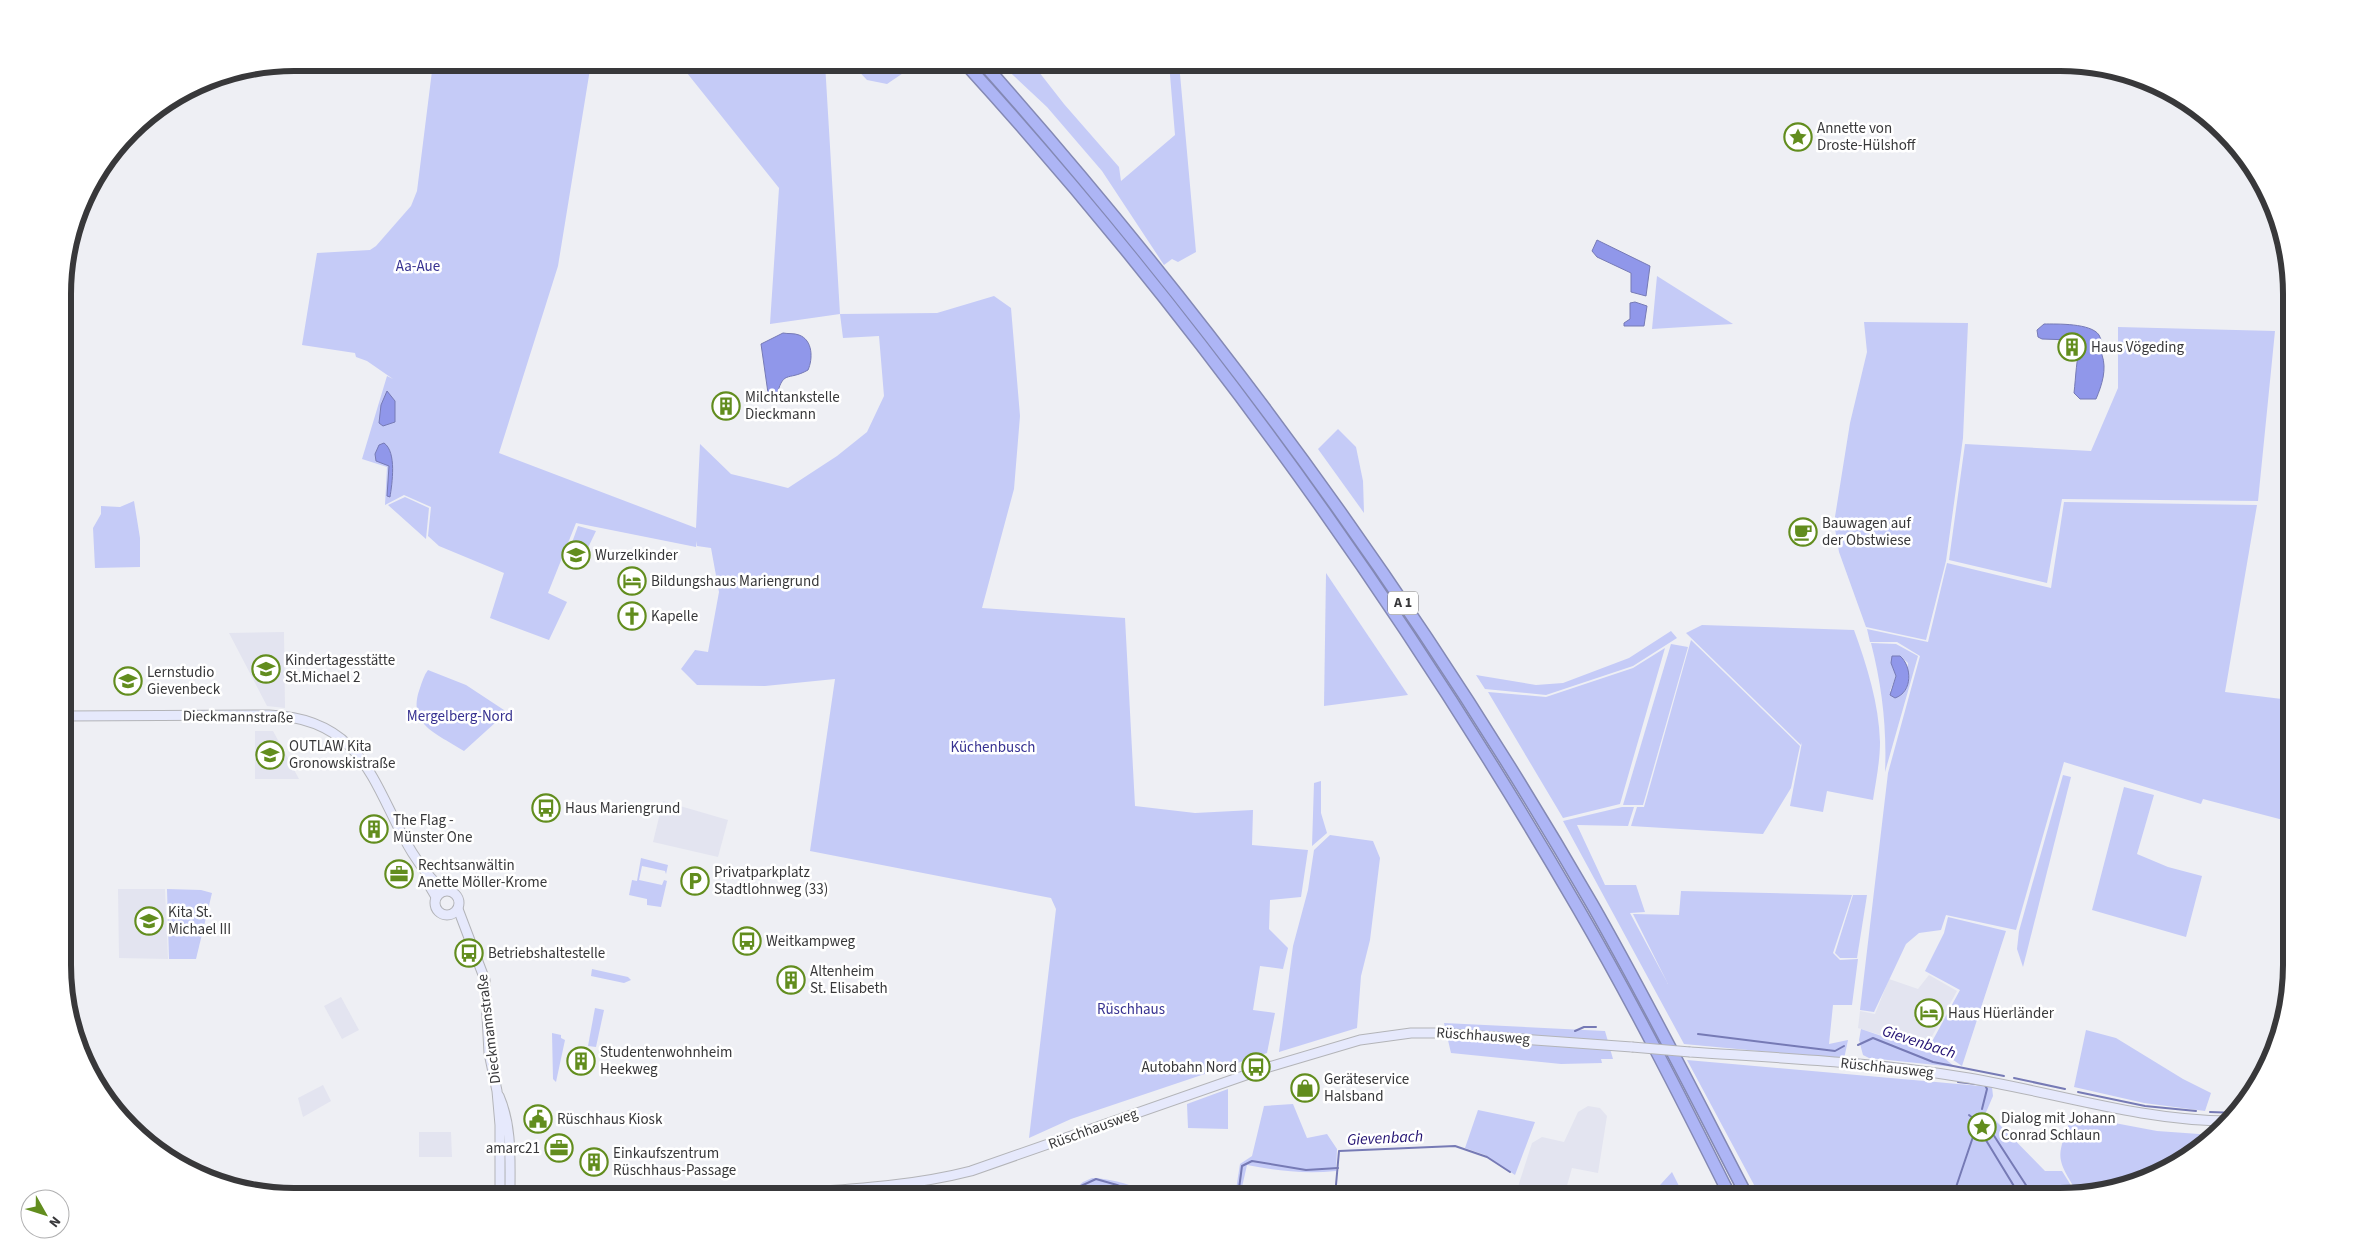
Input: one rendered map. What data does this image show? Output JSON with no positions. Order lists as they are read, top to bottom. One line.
{"streets":{"highway":["A 1"],"main road":["Dieckmannstraße","Rüschhausweg"]},"water":["Gievenbach"],"parks":["Aa-Aue","Mergelberg-Nord","Küchenbusch","Rüschhaus"],"places":{"place":["Annette von Droste-Hülshoff","Dialog mit Johann Conrad Schlaun"],"building":["Haus Vögeding","Milchtankstelle Dieckmann","The Flag - Münster One","Altenheim St. Elisabeth","Studentenwohnheim Heekweg","Einkaufszentrum Rüschhaus-Passage"],"cafe":["Bauwagen auf der Obstwiese"],"school or university":["Wurzelkinder","Kindertagesstätte St.Michael 2","Lernstudio Gievenbeck","OUTLAW Kita Gronowskistraße","Kita St. Michael III"],"hotel":["Bildungshaus Mariengrund","Haus Hüerländer"],"church":["Kapelle"],"bus stop":["Haus Mariengrund","Weitkampweg","Betriebshaltestelle","Autobahn Nord"],"office":["Rechtsanwältin Anette Möller-Krome","amarc21"],"parking":["Privatparkplatz Stadtlohnweg (33)"],"shop":["Geräteservice Halsband"],"public building":["Rüschhaus Kiosk"]},"north":"bottom right"}
